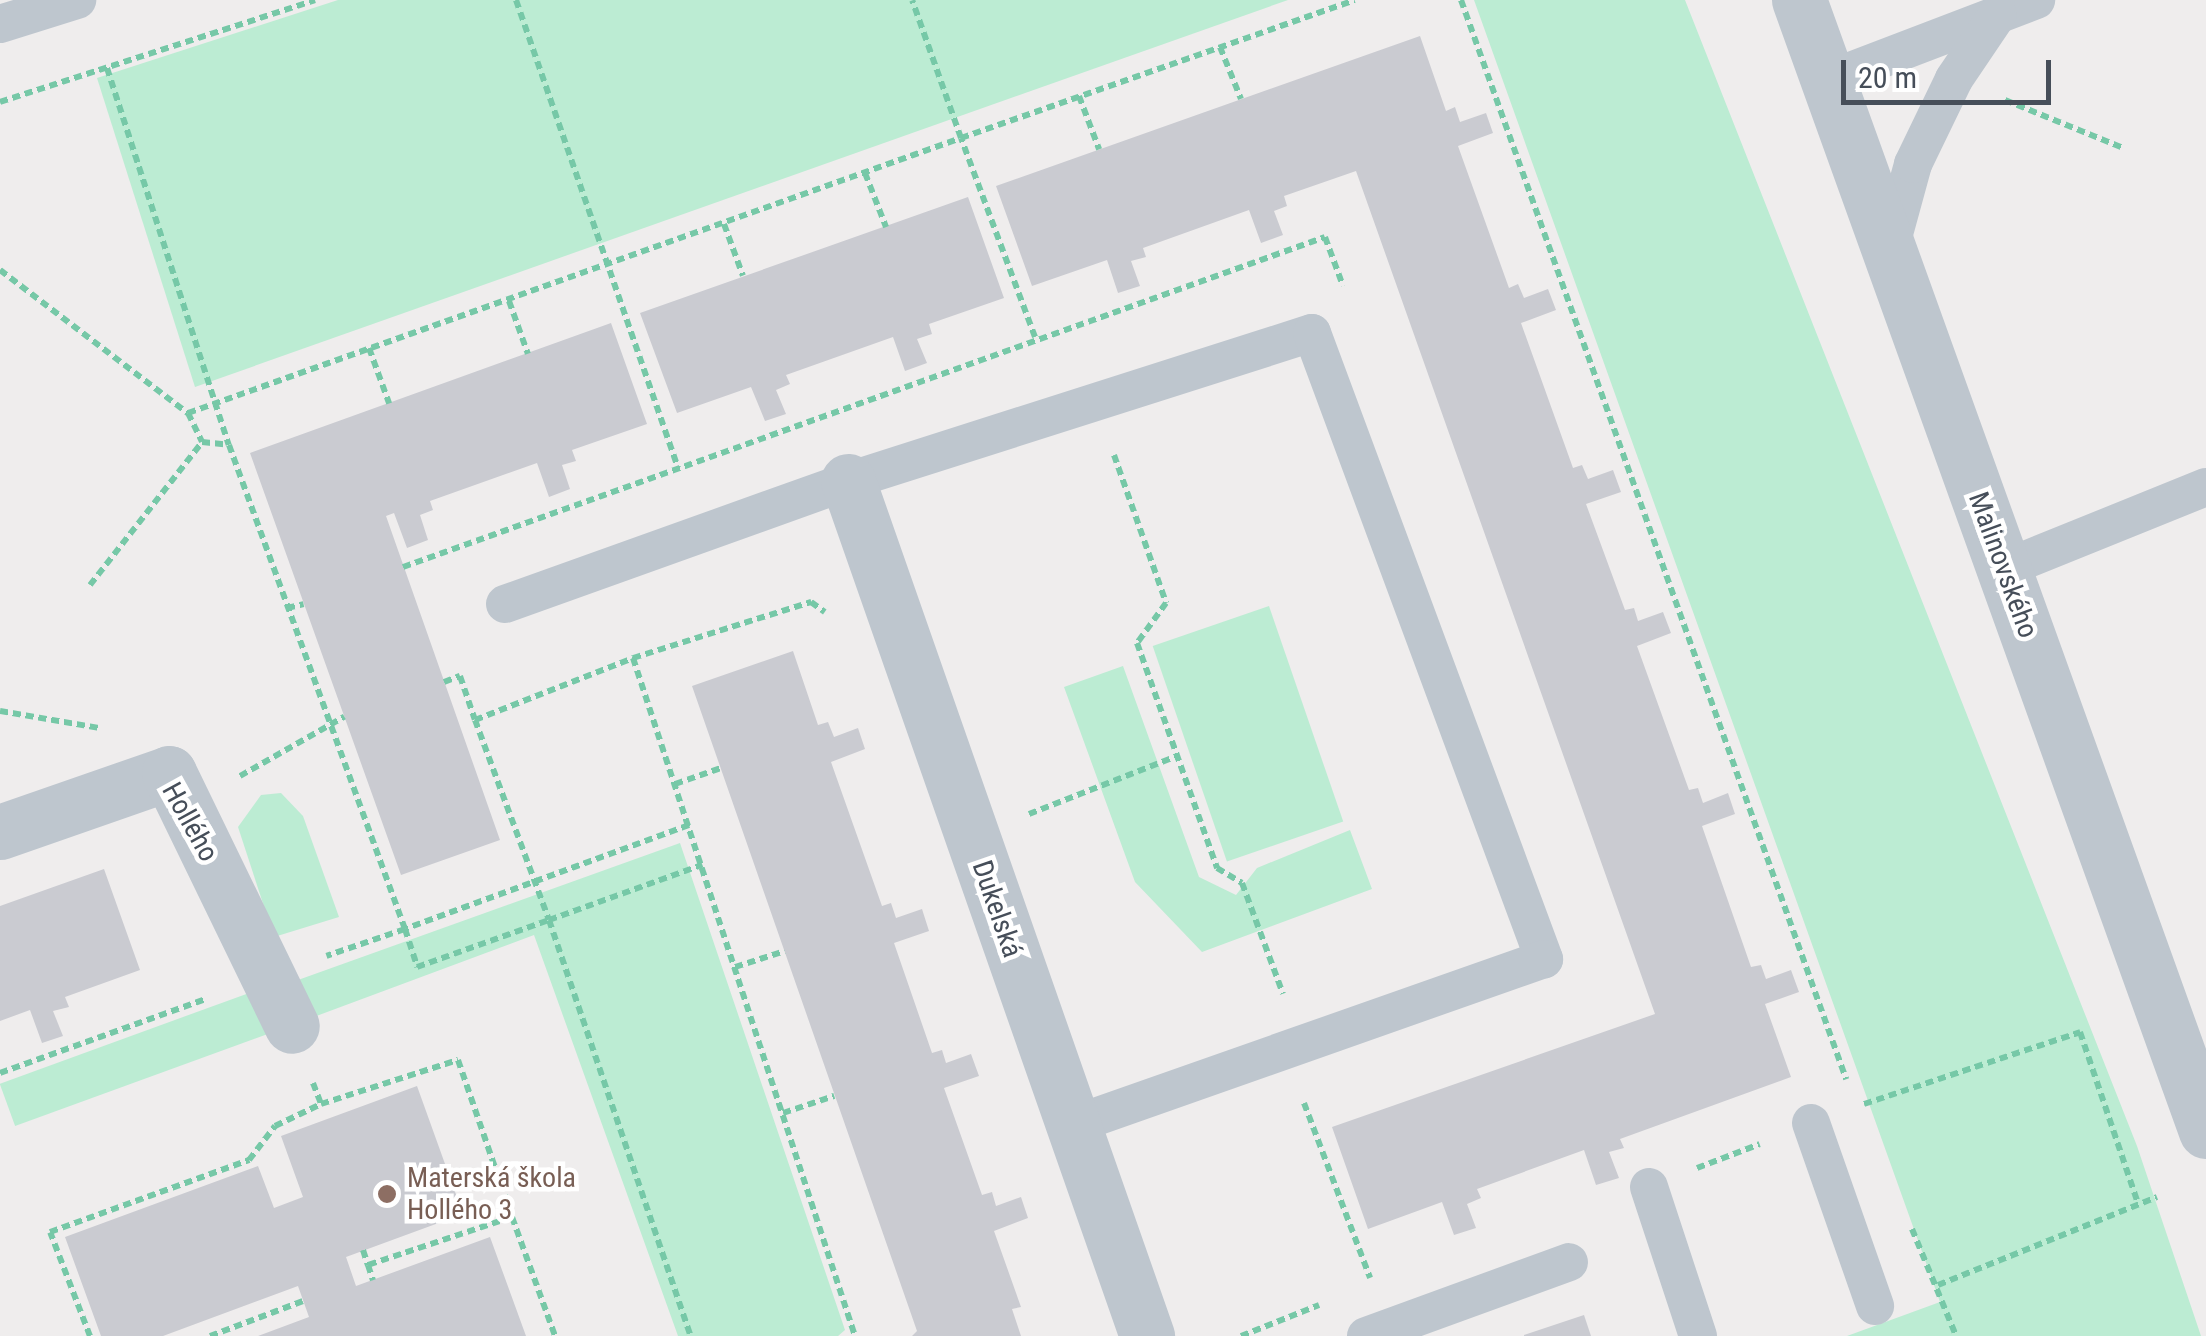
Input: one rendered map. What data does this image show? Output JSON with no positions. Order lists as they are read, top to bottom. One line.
{"streets":{"street":["Malinovského","Hollého","Dukelská"]},"places":["Materská škola Hollého 3"],"scale_bar":"20 m"}
